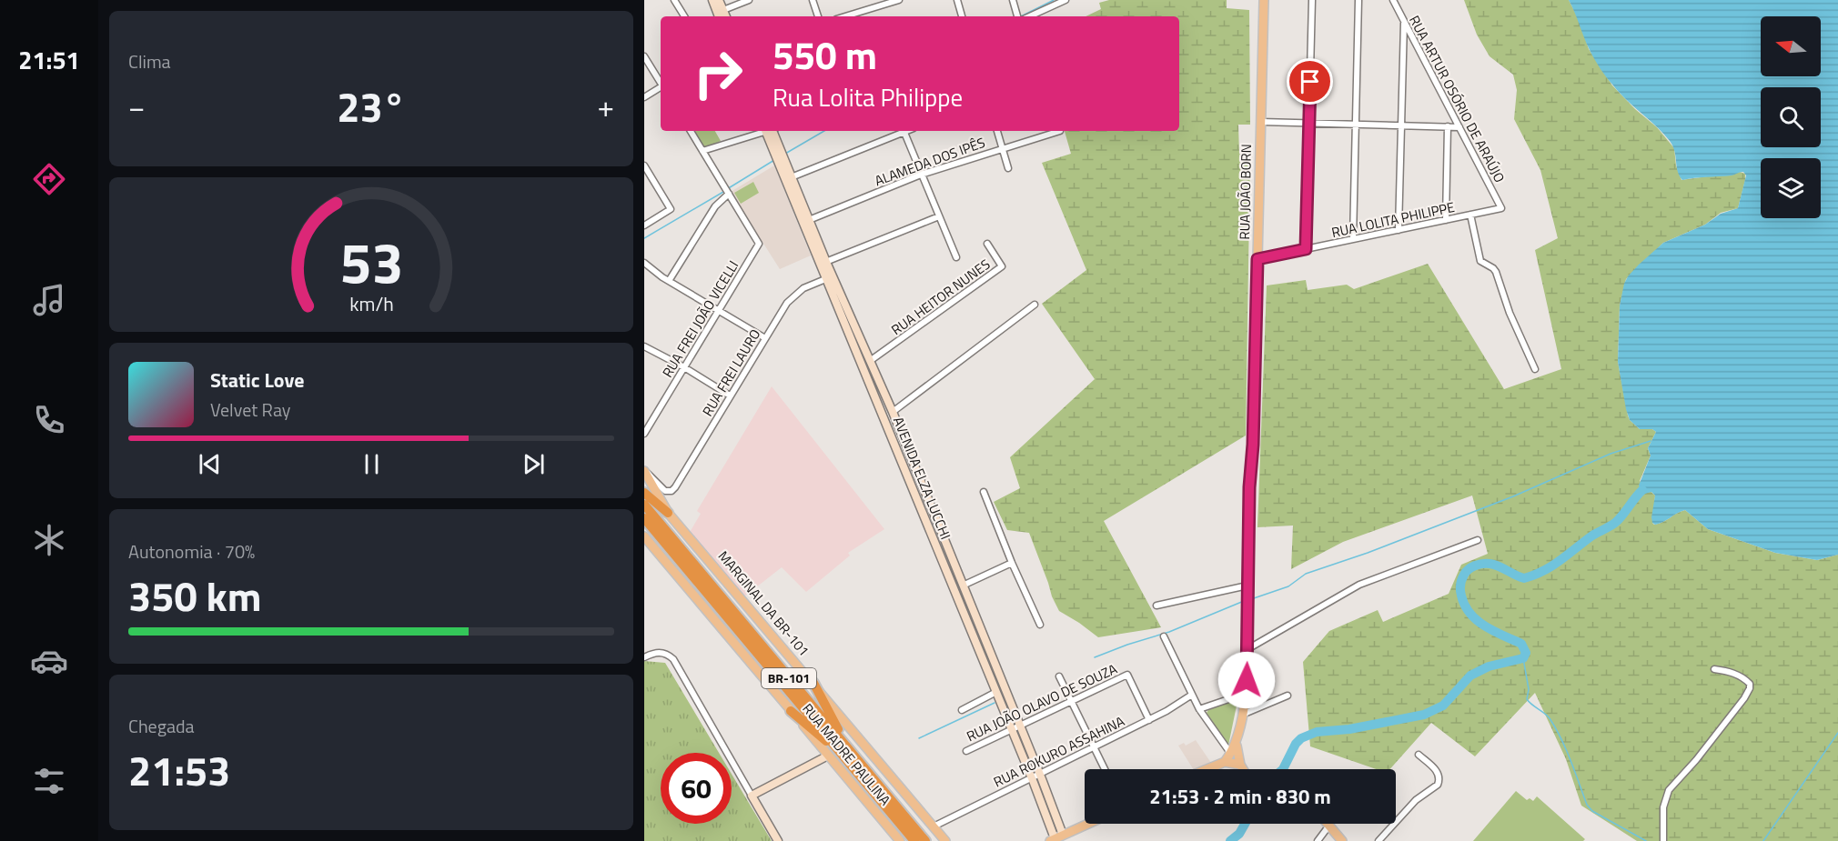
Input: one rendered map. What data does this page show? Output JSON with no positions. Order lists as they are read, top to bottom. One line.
{"streets":{"highway":["BR-101"],"main road":["RUA JOÃO BORN","AVENIDA ELZA LUCCHI","MARGINAL DA BR-101","RUA MADRE PAULINA"],"street":["RUA ARTUR OSÓRIO DE ARAÚJO","ALAMEDA DOS IPÊS","RUA LOLITA PHILIPPE","RUA HEITOR NUNES","RUA FREI JOÃO VICELLI","RUA FREI LAURO","RUA JOÃO OLAVO DE SOUZA","RUA ROKURO ASSAHINA"]},"crossings":[["RUA ARTUR OSÓRIO DE ARAÚJO","RUA LOLITA PHILIPPE"],["ALAMEDA DOS IPÊS","AVENIDA ELZA LUCCHI"],["RUA JOÃO BORN","RUA LOLITA PHILIPPE"],["RUA HEITOR NUNES","AVENIDA ELZA LUCCHI"],["RUA FREI LAURO","AVENIDA ELZA LUCCHI"],["AVENIDA ELZA LUCCHI","RUA JOÃO OLAVO DE SOUZA"],["AVENIDA ELZA LUCCHI","RUA ROKURO ASSAHINA"],["MARGINAL DA BR-101","RUA ROKURO ASSAHINA"],["RUA JOÃO OLAVO DE SOUZA","RUA ROKURO ASSAHINA"]],"north":"left","page":{"tabs":"21:51","tile":["Clima",["Autonomia · 70%","350 km"],["Chegada","21:53"]],"turn":["550 m","Rua Lolita Philippe"],"heat":["−","23°","+"],"song":["Static Love","Velvet Ray"],"limit":"60","trip":"21:53 · 2 min · 830 m","gauge":["53","km/h"]}}
